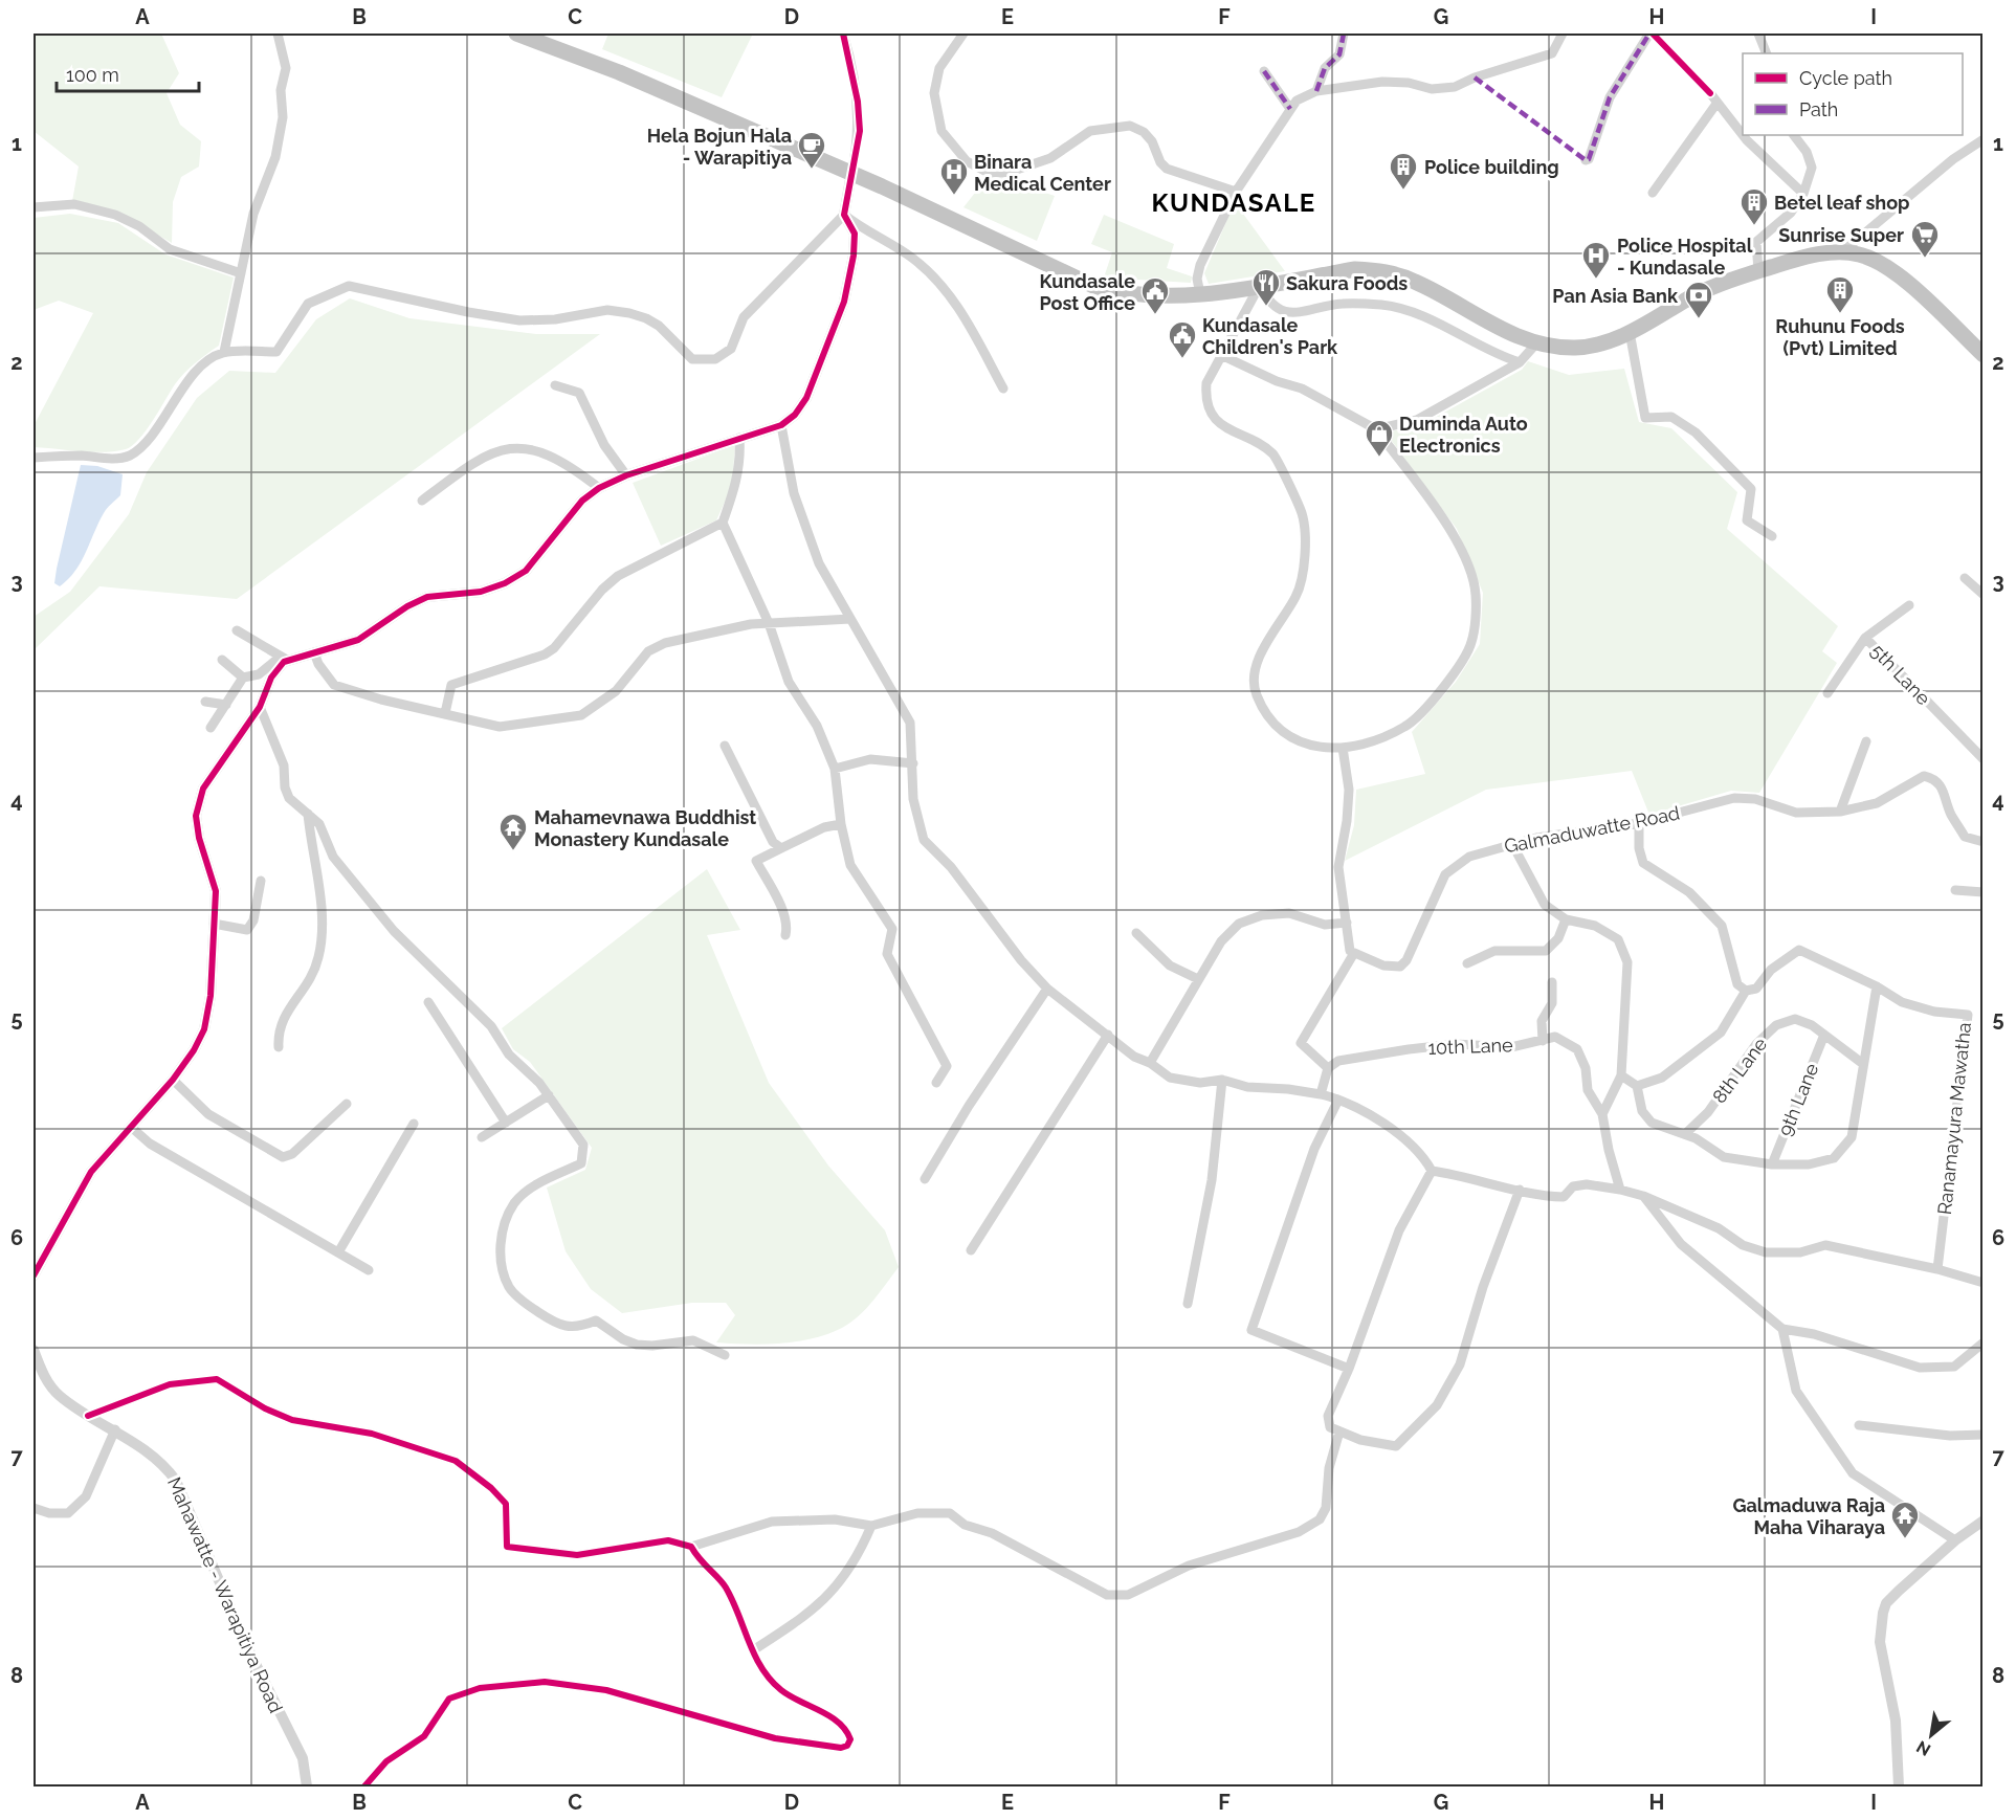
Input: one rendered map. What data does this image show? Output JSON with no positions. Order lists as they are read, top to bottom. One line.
{"streets":{"street":["5th Lane","Galmaduwatte Road","10th Lane","8th Lane","9th Lane","Ranamayura Mawatha","Mahawatte - Warapitiya Road"]},"crossings":[["8th Lane","9th Lane"]],"districts":["KUNDASALE"],"places":{"cafe":["Hela Bojun Hala - Warapitiya"],"building":["Police building","Betel leaf shop","Ruhunu Foods (Pvt) Limited"],"hospital":["Binara Medical Center","Police Hospital - Kundasale"],"supermarket":["Sunrise Super"],"restaurant":["Sakura Foods"],"public building":["Kundasale Post Office","Kundasale Children's Park"],"bank":["Pan Asia Bank"],"shop":["Duminda Auto Electronics"],"temple":["Mahamevnawa Buddhist Monastery Kundasale","Galmaduwa Raja Maha Viharaya"]},"legend":["Cycle path","Path"],"scale_bar":"100 m","north":"bottom left","grid":{"columns":["A","B","C","D","E","F","G","H","I"],"rows":["1","2","3","4","5","6","7","8"]}}
